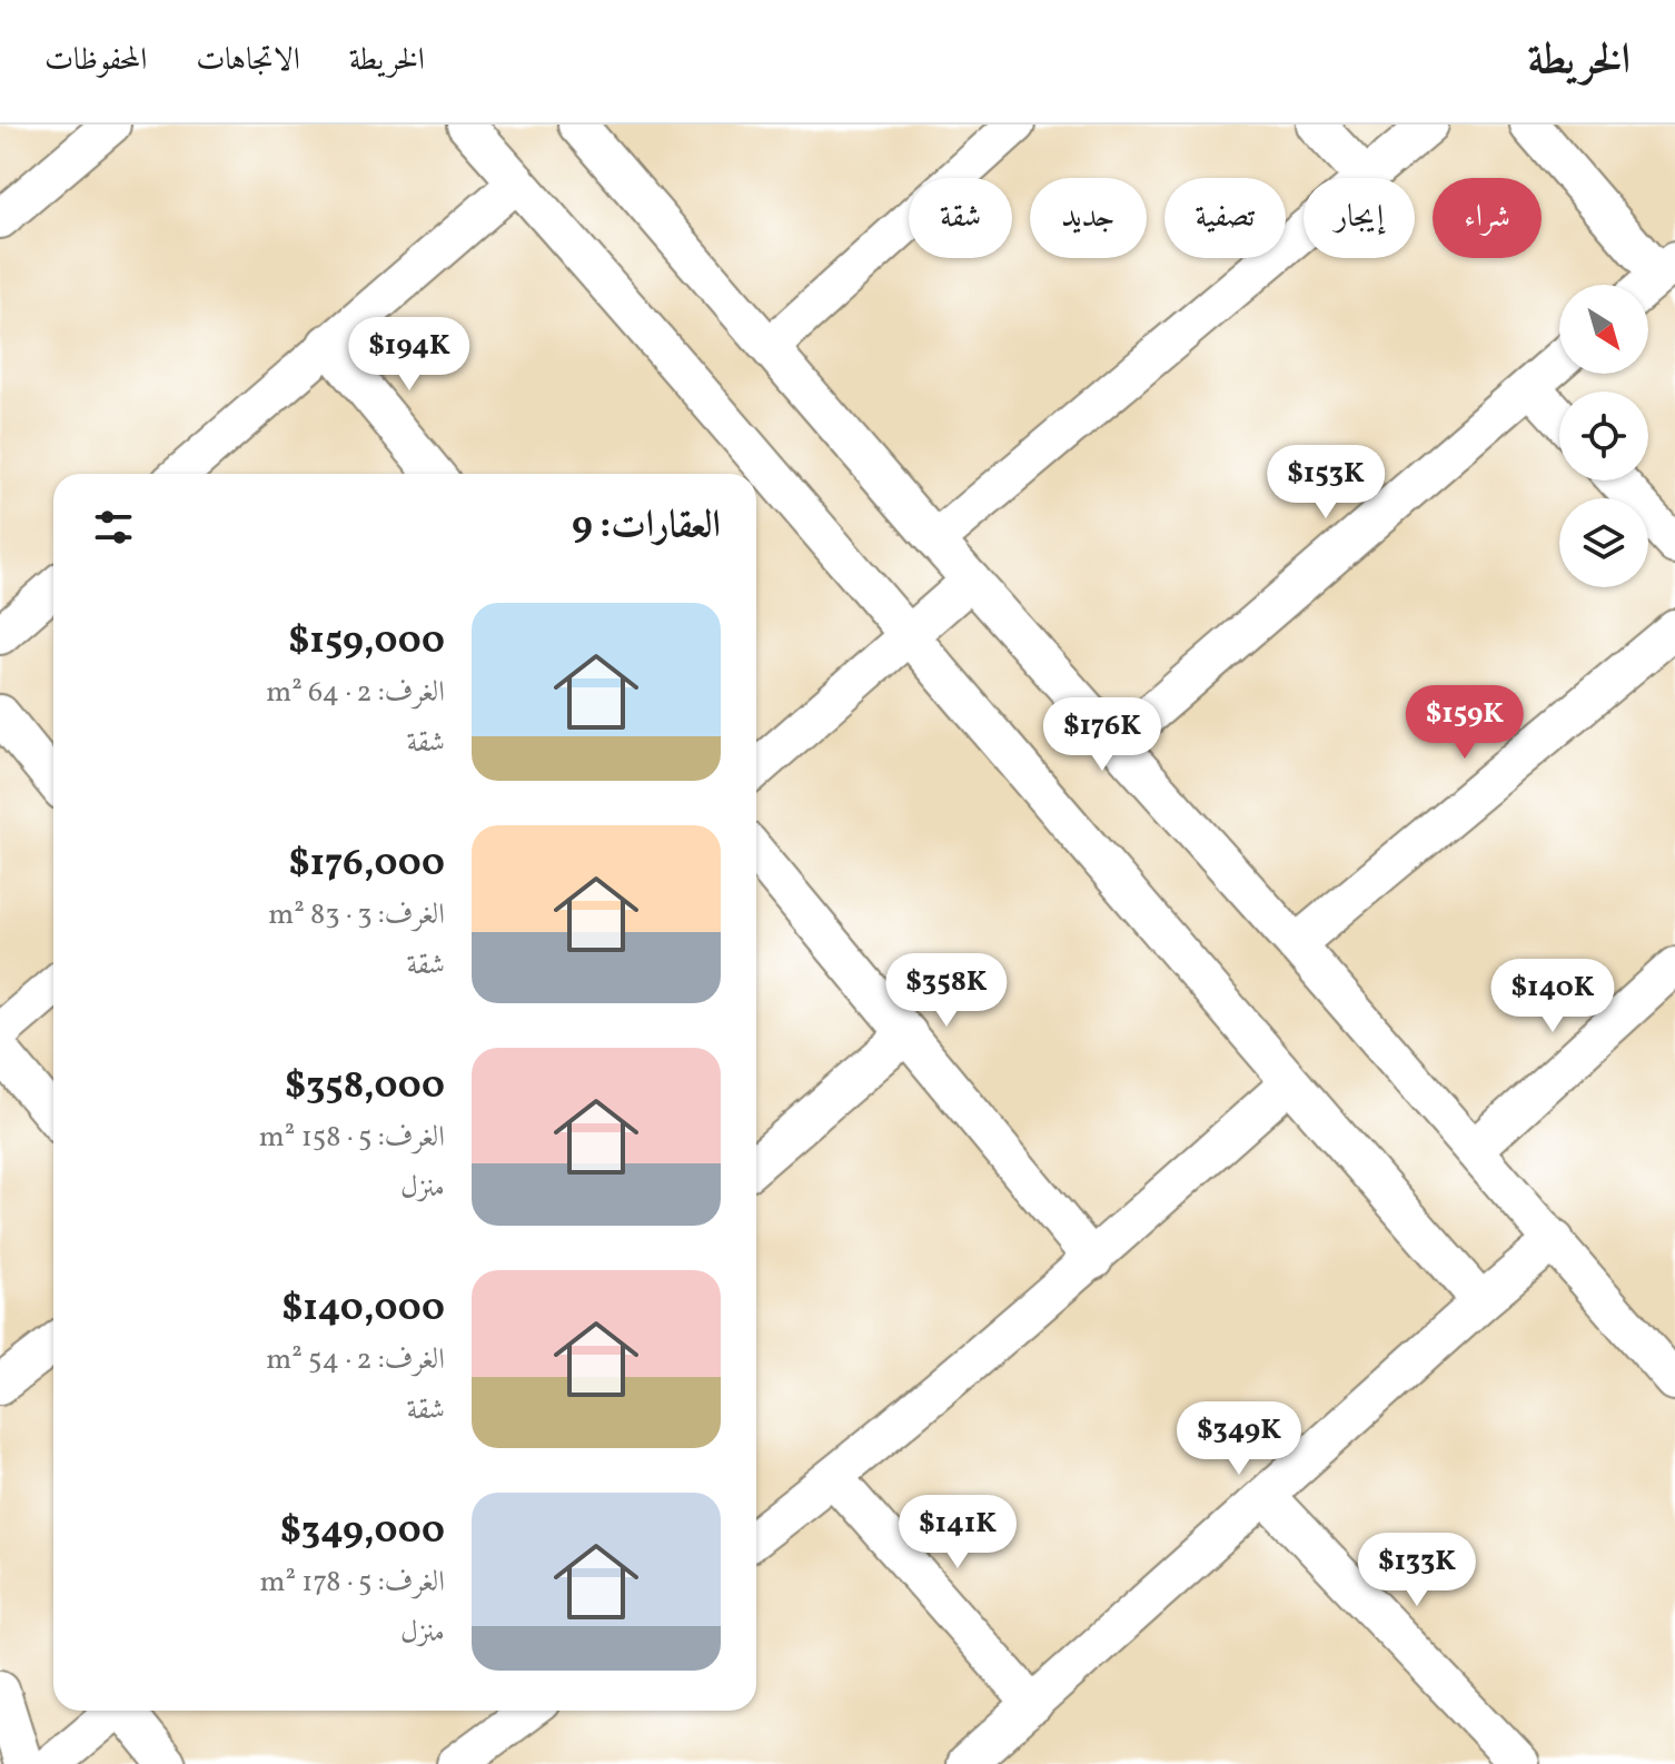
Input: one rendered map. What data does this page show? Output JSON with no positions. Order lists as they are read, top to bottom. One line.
{"north":"bottom right","page":{"header":"الخريطة","nav":["الخريطة","الاتجاهات","المحفوظات"],"chip":["شراء","إيجار","تصفية","جديد","شقة"],"price":["$194K","$153K","$159K","$176K","$358K","$140K","$349K","$141K","$133K"],"heading":"العقارات: 9","list":[{"name":"$159,000","note":"الغرف: 2 · 64 m² · شقة"},{"name":"$176,000","note":"الغرف: 3 · 83 m² · شقة"},{"name":"$358,000","note":"الغرف: 5 · 158 m² · منزل"},{"name":"$140,000","note":"الغرف: 2 · 54 m² · شقة"},{"name":"$349,000","note":"الغرف: 5 · 178 m² · منزل"}]}}
